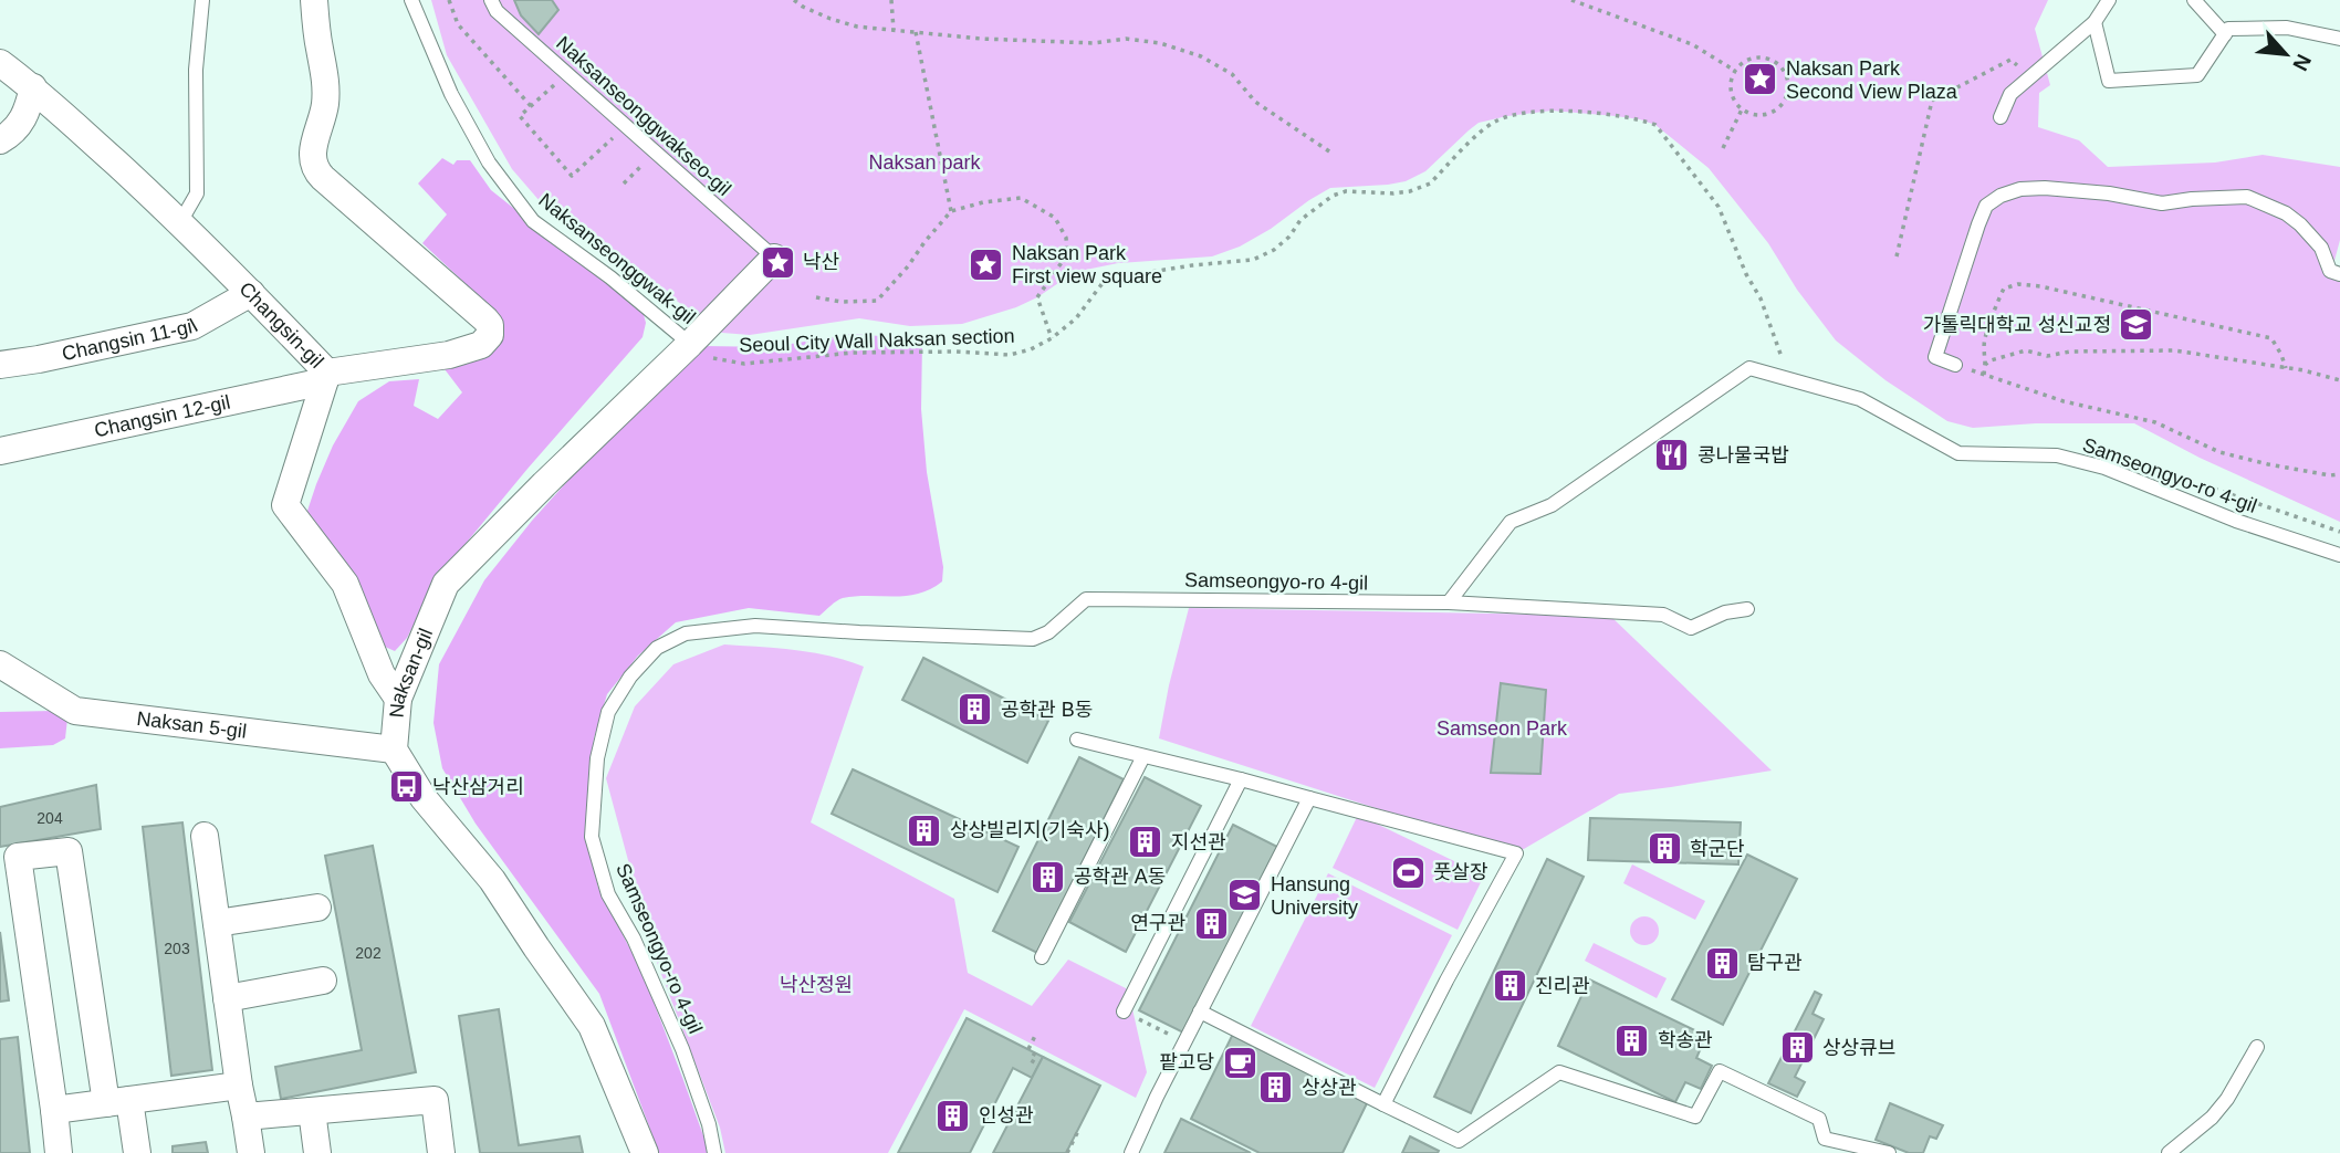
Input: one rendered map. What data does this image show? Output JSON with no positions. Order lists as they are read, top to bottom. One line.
{"streets":{"street":["Changsin-gil","Changsin 11-gil","Changsin 12-gil","Naksan-gil","Naksan 5-gil"],"lane":["Naksanseonggwakseo-gil","Naksanseonggwak-gil","Samseongyo-ro 4-gil"],"path":["Seoul City Wall Naksan section"]},"crossings":[["Naksanseonggwakseo-gil","Naksan-gil"],["Naksanseonggwak-gil","Seoul City Wall Naksan section"],["Naksanseonggwak-gil","Naksan-gil"],["Changsin-gil","Changsin 11-gil"],["Changsin-gil","Changsin 12-gil"],["Changsin-gil","Naksan-gil"],["Seoul City Wall Naksan section","Naksan-gil"],["Naksan-gil","Naksan 5-gil"]],"parks":["Naksan park","Samseon Park","낙산정원"],"places":{"place":["Naksan Park Second View Plaza","낙산","Naksan Park First view square"],"school or university":["가톨릭대학교 성신교정","Hansung University"],"restaurant":["콩나물국밥"],"building":["공학관 B동","상상빌리지(기숙사)","지선관","학군단","공학관 A동","연구관","탐구관","진리관","학송관","상상큐브","상상관","인성관"],"bus stop":["낙산삼거리"],"sports":["풋살장"],"cafe":["팥고당"]},"house_numbers":["204","203","202"],"north":"bottom right"}
